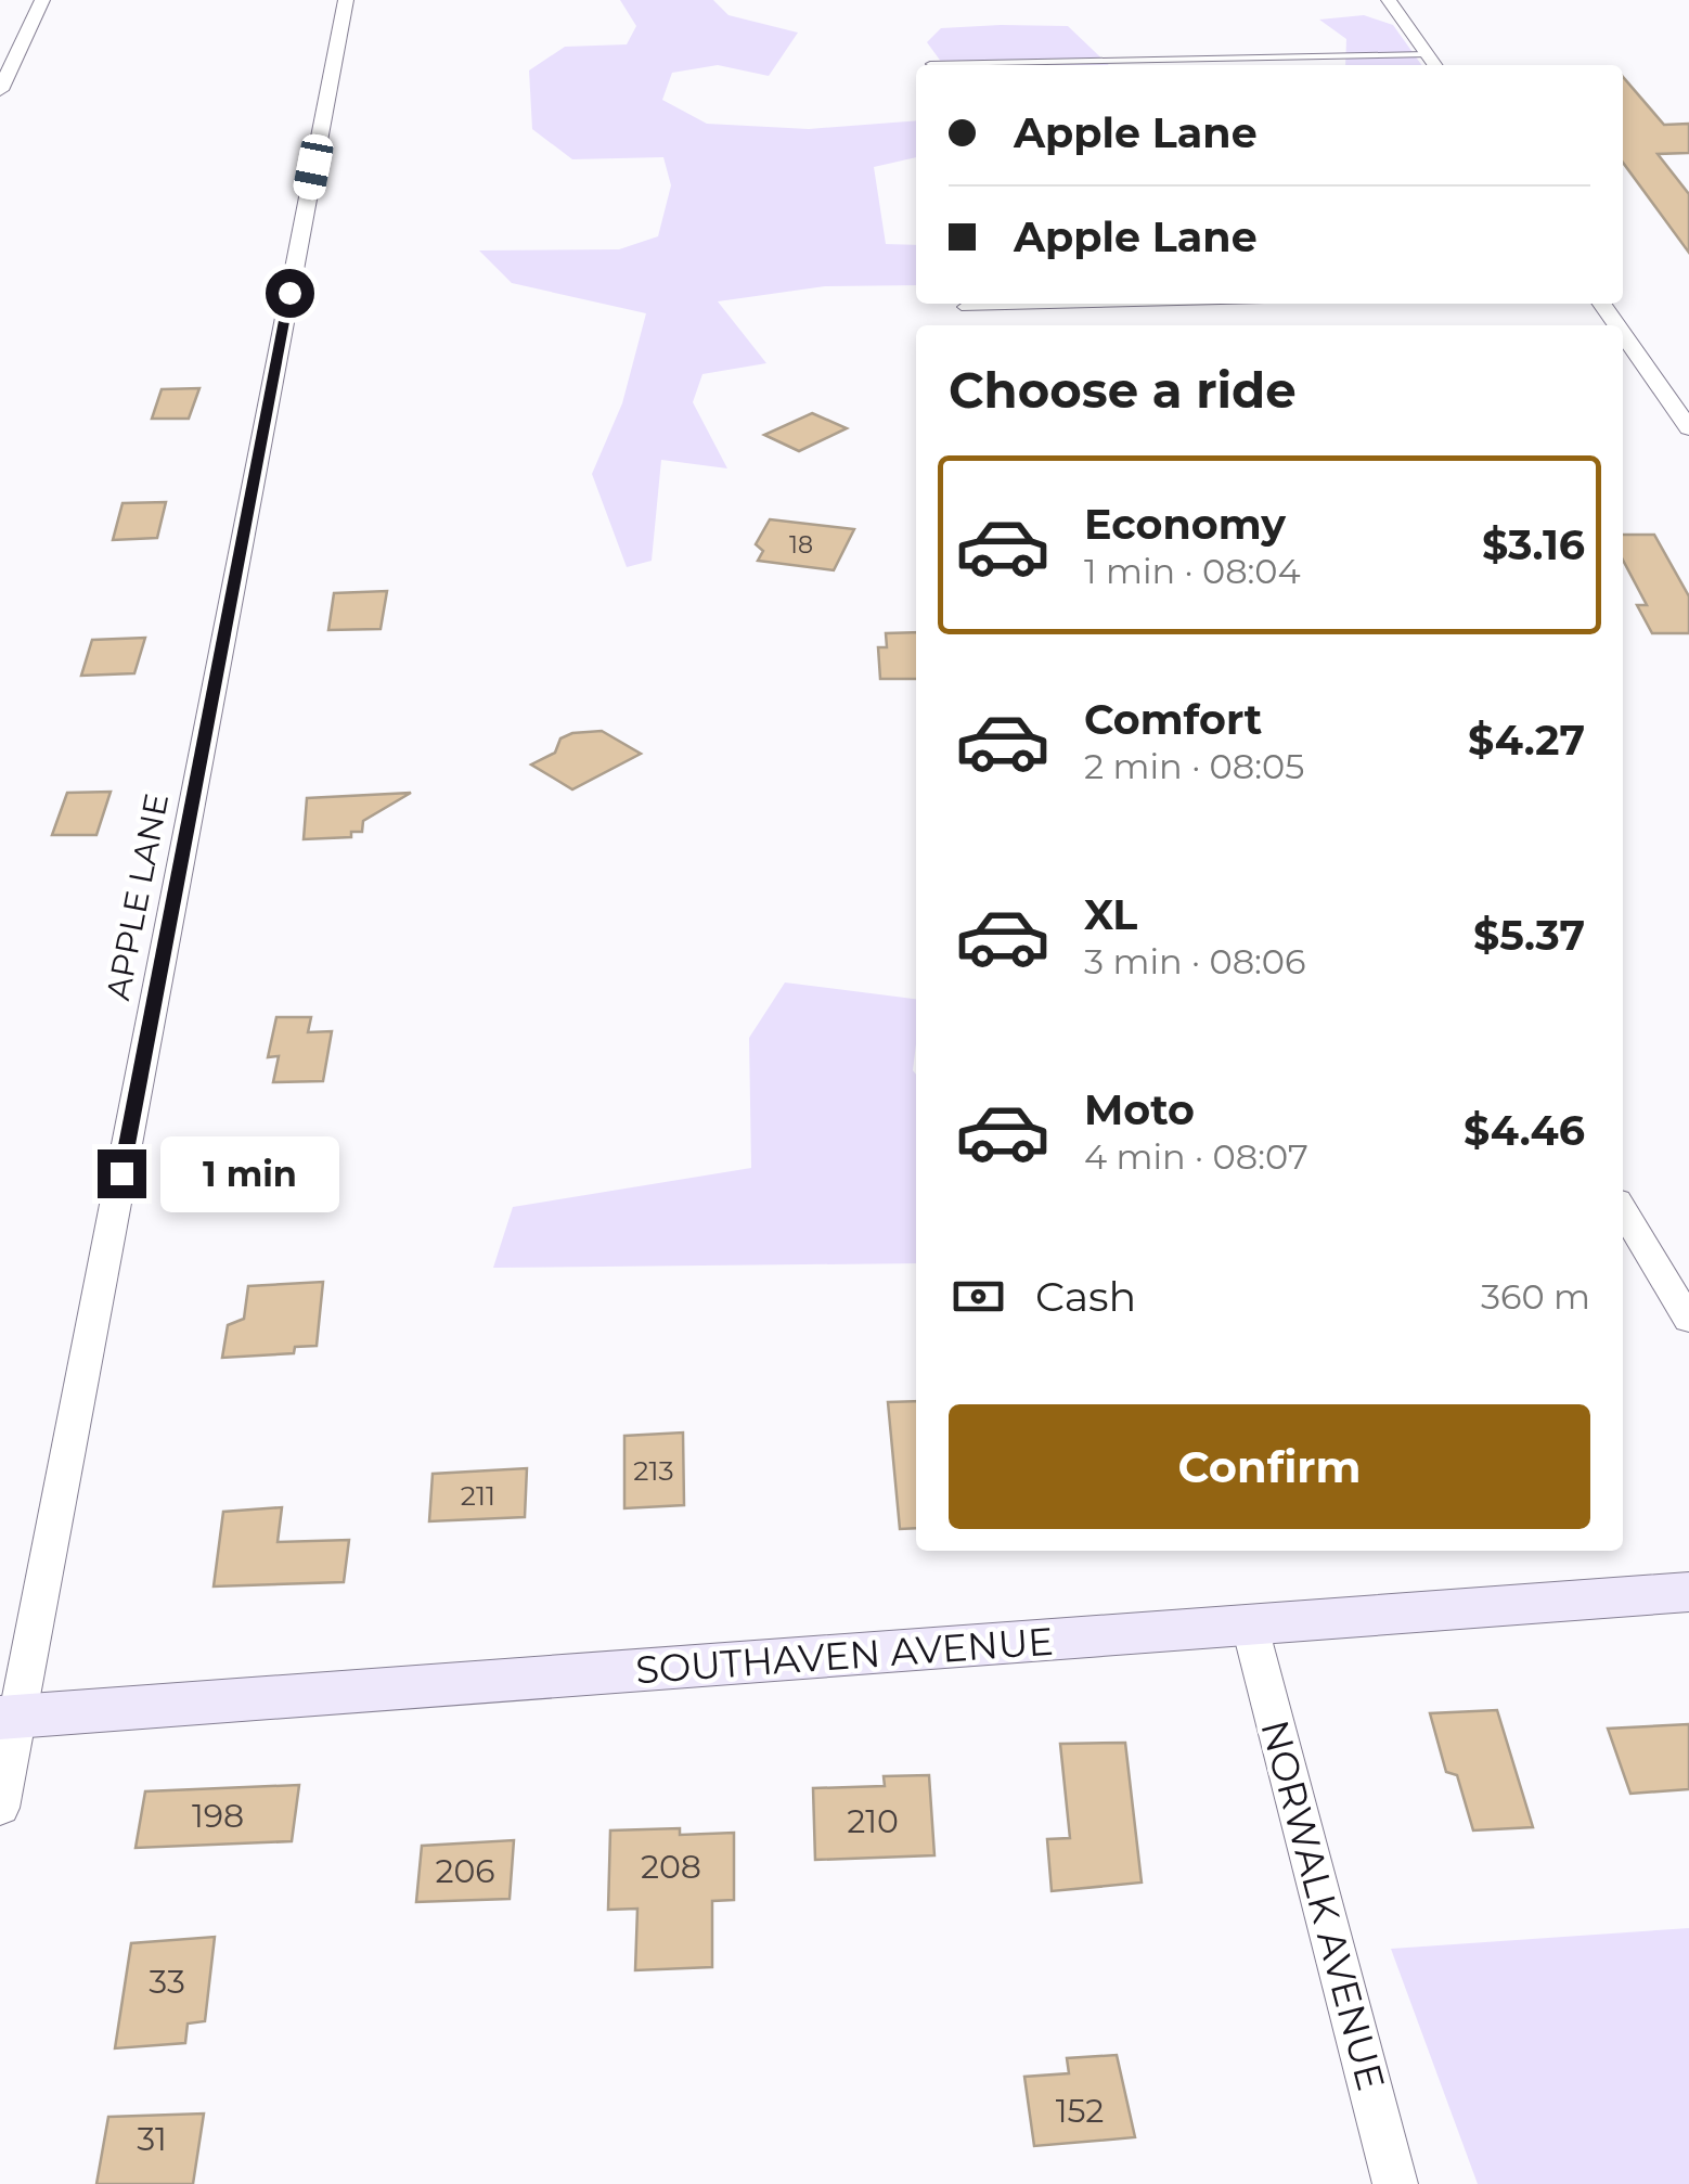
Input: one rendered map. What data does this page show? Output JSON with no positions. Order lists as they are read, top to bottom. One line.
{"streets":{"street":["APPLE LANE","SOUTHAVEN AVENUE","NORWALK AVENUE"]},"crossings":[["APPLE LANE","SOUTHAVEN AVENUE"],["SOUTHAVEN AVENUE","NORWALK AVENUE"]],"house_numbers":["18","213","211","198","210","208","206","33","152","31"],"page":{"banner":["Apple Lane","Apple Lane"],"heading":"Choose a ride","list":[{"name":"Economy","note":"1 min · 08:04","value":"$3.16"},{"name":"Comfort","note":"2 min · 08:05","value":"$4.27"},{"name":"XL","note":"3 min · 08:06","value":"$5.37"},{"name":"Moto","note":"4 min · 08:07","value":"$4.46"}],"bubble":"1 min","pay":["Cash","360 m"],"buttons":"Confirm"}}
